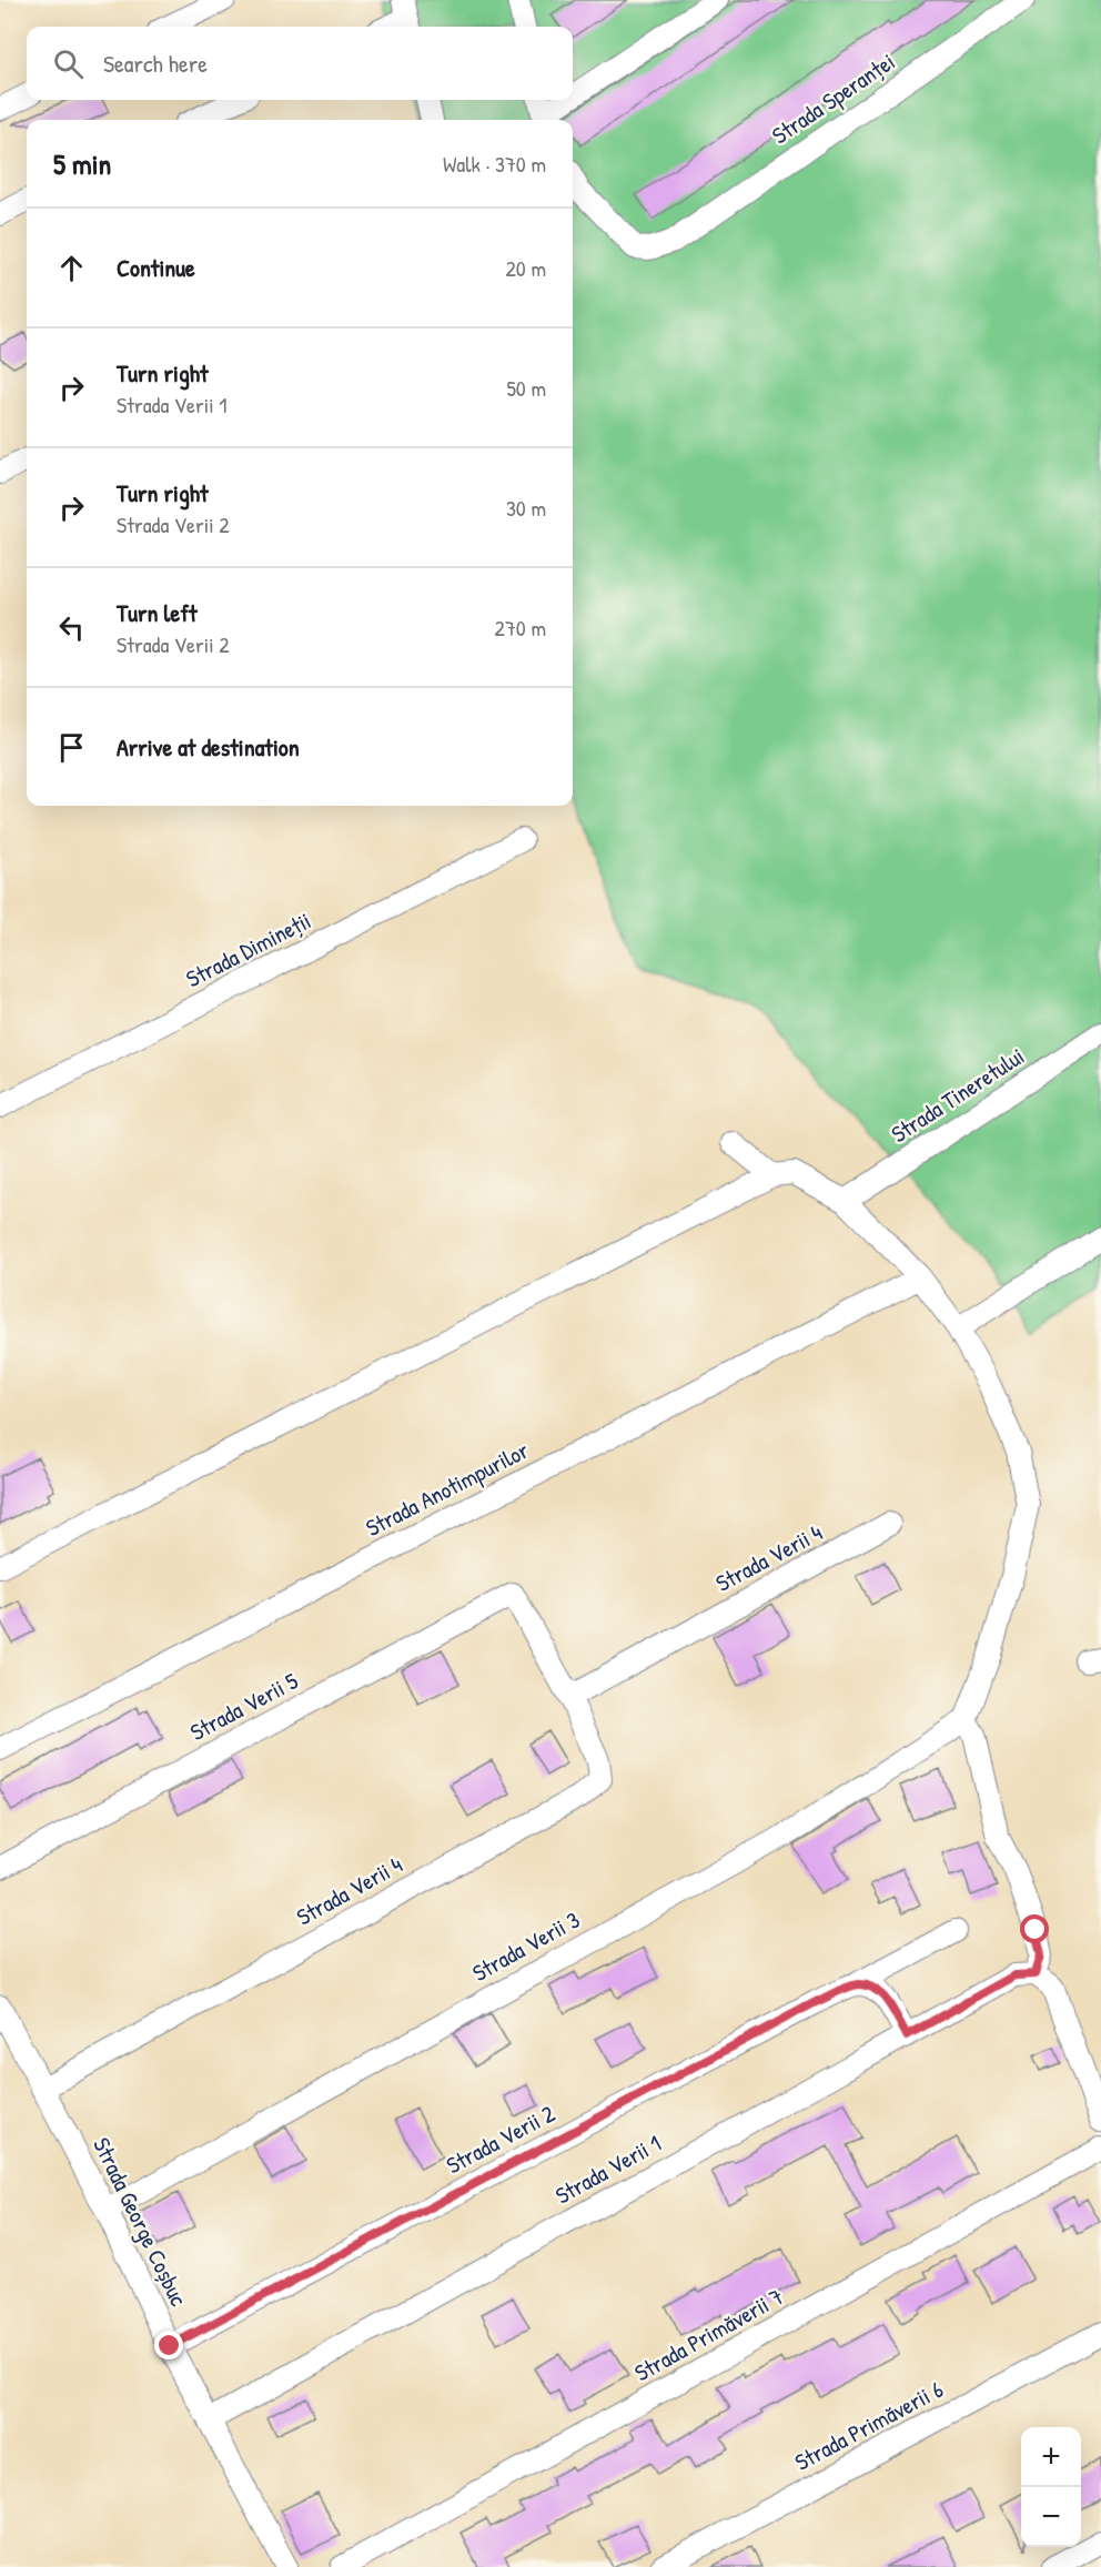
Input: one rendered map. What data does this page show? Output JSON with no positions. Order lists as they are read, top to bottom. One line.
{"streets":{"street":["Strada Speranței","Strada Dimineții","Strada Tineretului","Strada Anotimpurilor","Strada Verii 4","Strada Verii 5","Strada Verii 3","Strada Verii 2","Strada Verii 1","Strada George Coșbuc","Strada Primăverii 7","Strada Primăverii 6"]},"crossings":[["Strada Verii 4","Strada Verii 5"],["Strada Verii 4","Strada George Coșbuc"],["Strada Verii 3","Strada George Coșbuc"],["Strada Verii 2","Strada George Coșbuc"],["Strada Verii 1","Strada George Coșbuc"]],"page":{"search":"Search here","heading":["5 min","Walk · 370 m"],"list":[["Continue","20 m"],["Turn right","Strada Verii 1","50 m"],["Turn right","Strada Verii 2","30 m"],["Turn left","Strada Verii 2","270 m"],"Arrive at destination"],"map_buttons":["+","−"]}}
